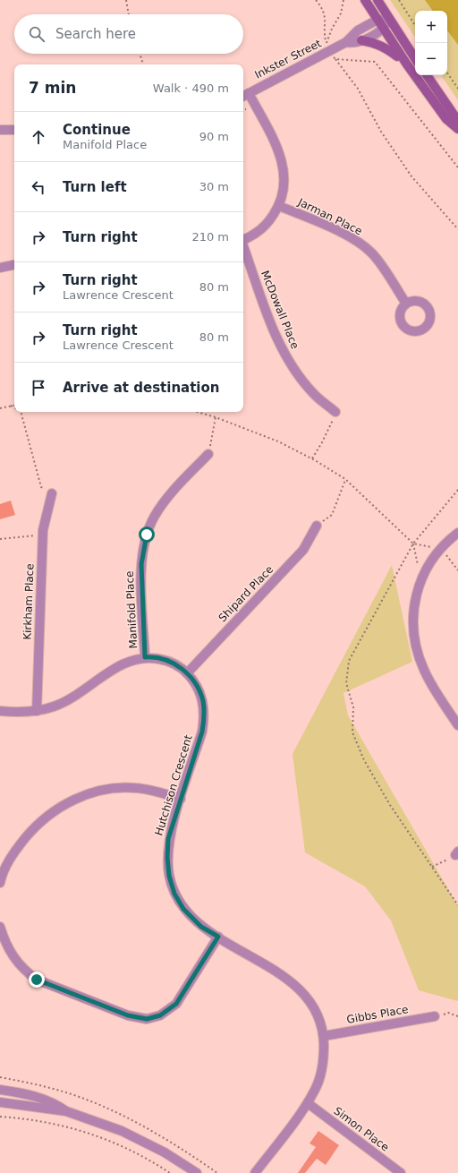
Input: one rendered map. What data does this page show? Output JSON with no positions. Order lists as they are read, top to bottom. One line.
{"streets":{"street":["Inkster Street","Jarman Place","McDowall Place","Shipard Place","Kirkham Place","Manifold Place","Hutchison Crescent","Gibbs Place","Simon Place"]},"crossings":[["Shipard Place","Hutchison Crescent"],["Kirkham Place","Hutchison Crescent"],["Manifold Place","Hutchison Crescent"],["Hutchison Crescent","Gibbs Place"],["Hutchison Crescent","Simon Place"]],"page":{"map_buttons":["+","−"],"search":"Search here","heading":["7 min","Walk · 490 m"],"list":[["Continue","Manifold Place","90 m"],["Turn left","30 m"],["Turn right","210 m"],["Turn right","Lawrence Crescent","80 m"],["Turn right","Lawrence Crescent","80 m"],"Arrive at destination"]}}
